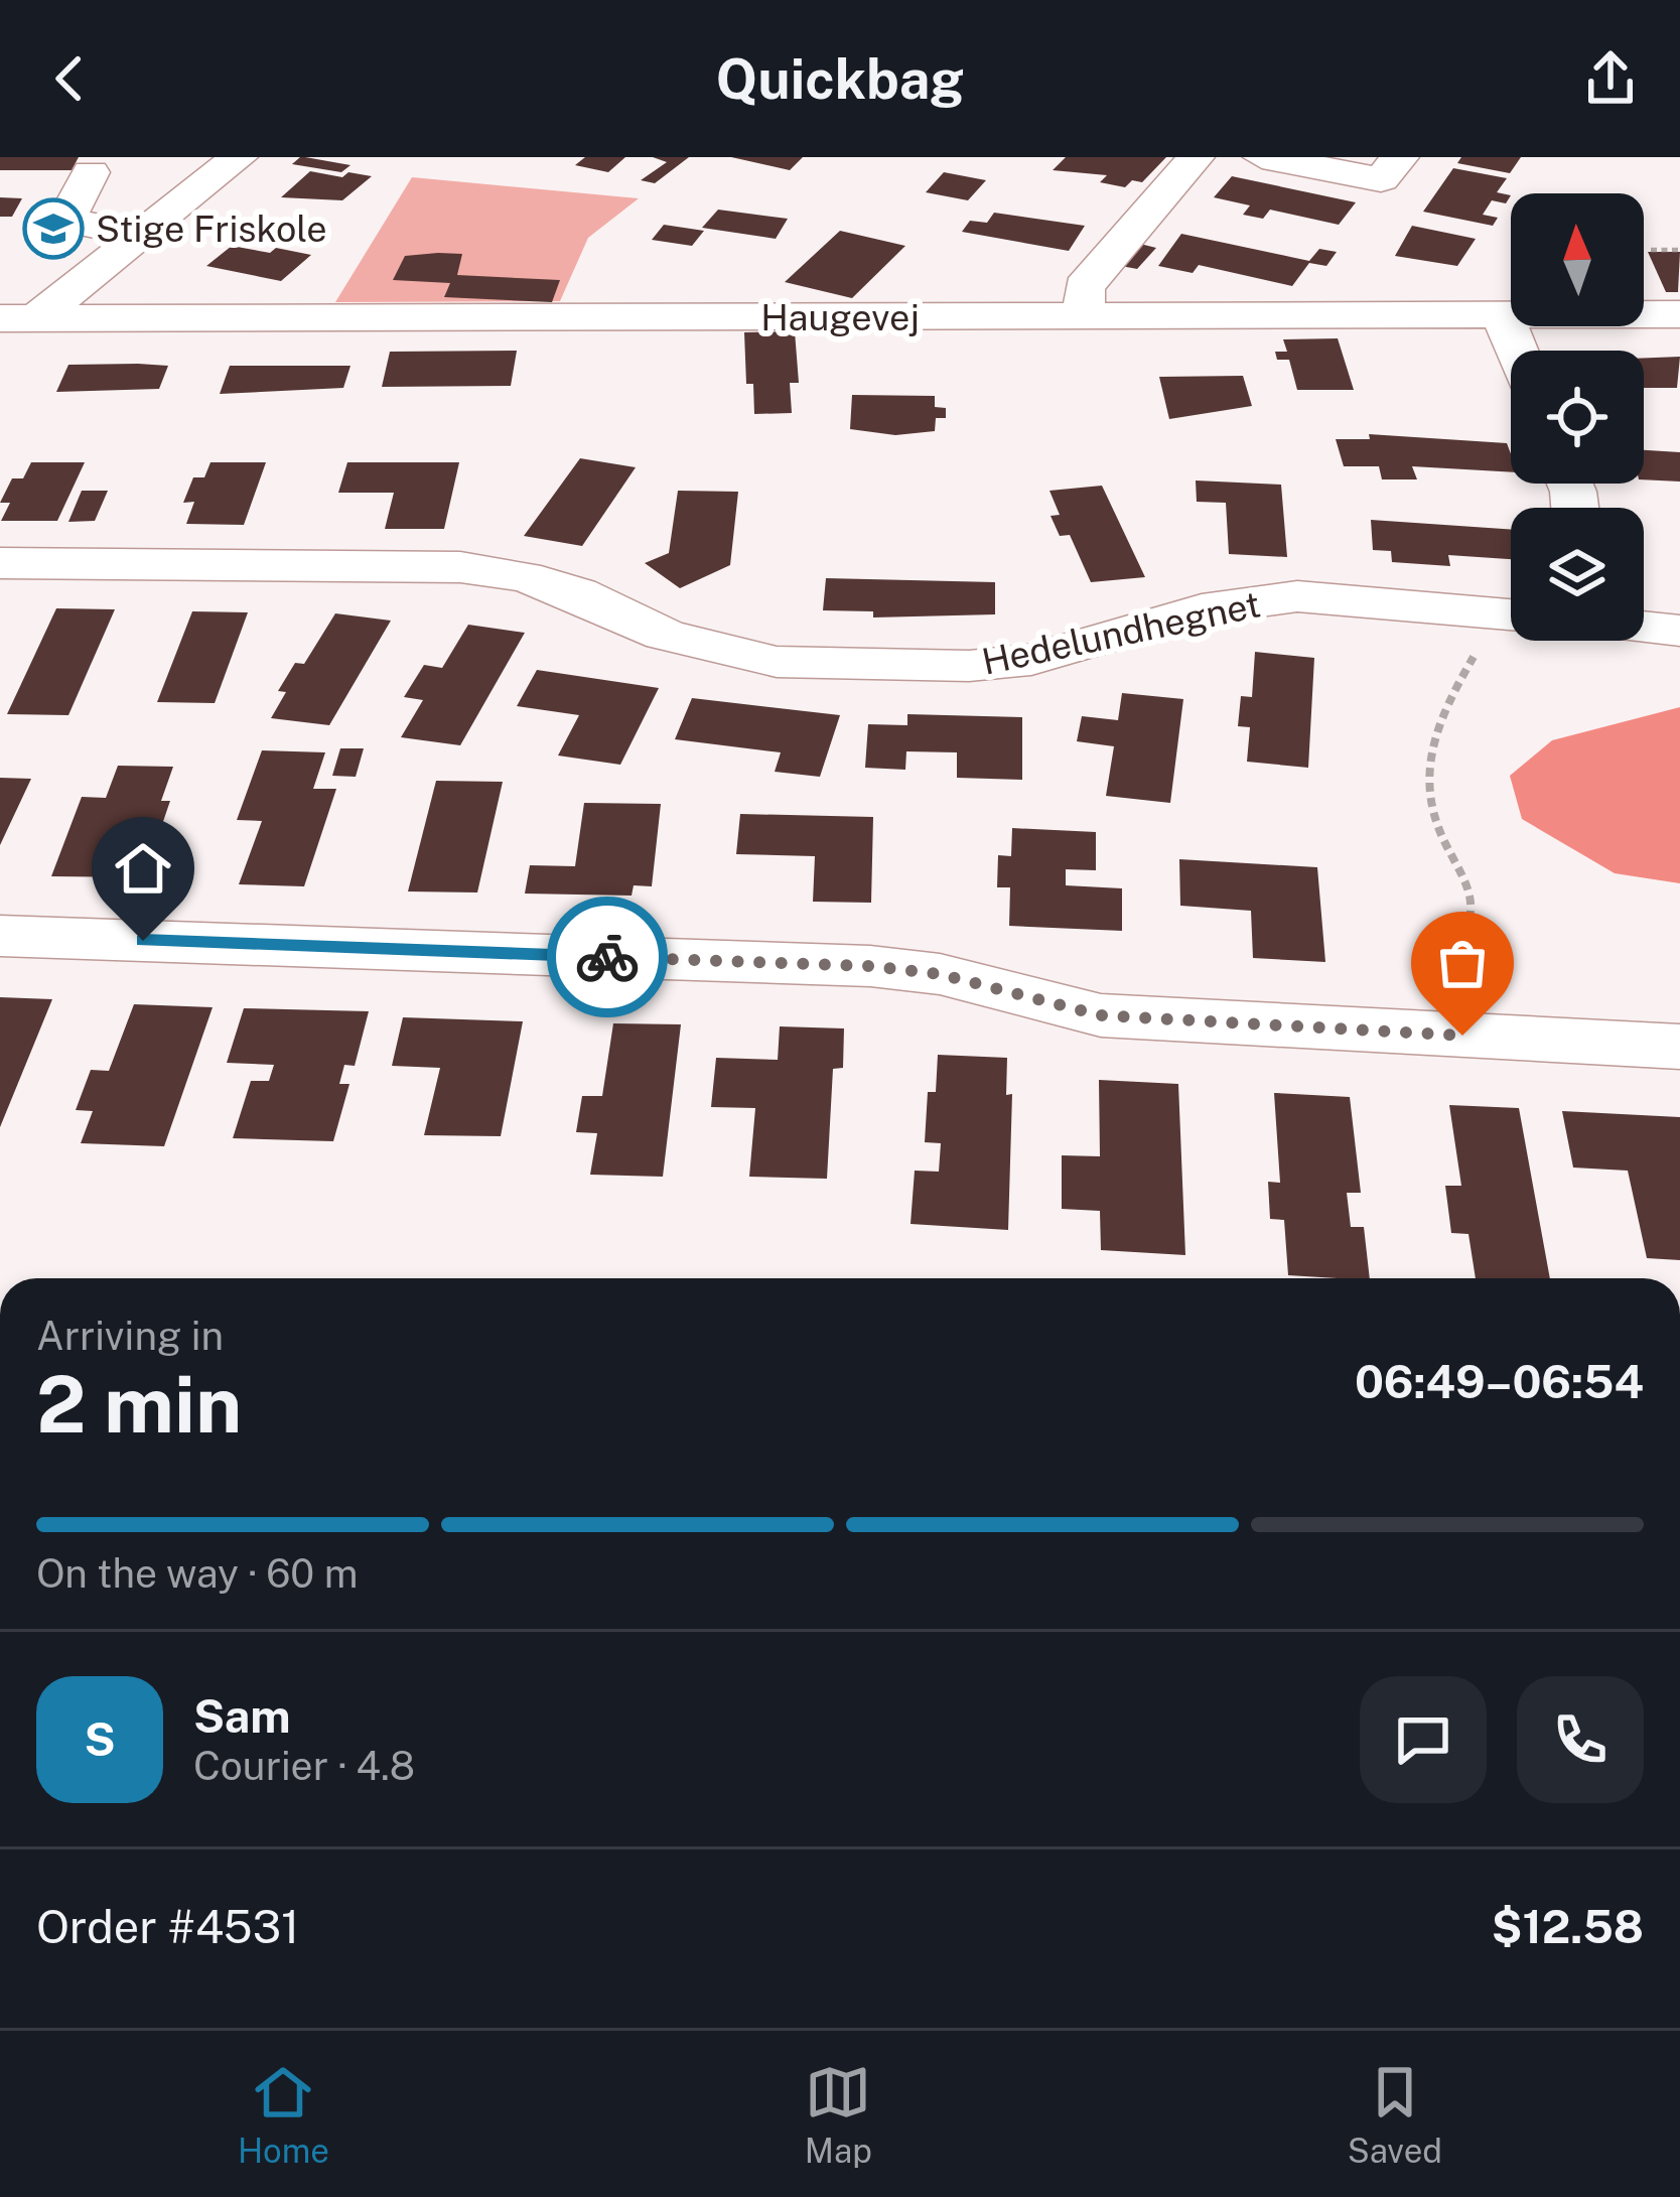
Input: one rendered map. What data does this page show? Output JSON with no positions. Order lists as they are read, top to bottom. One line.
{"streets":{"street":["Haugevej","Hedelundhegnet"]},"places":{"school or university":["Stige Friskole"]},"north":"top","page":{"header":"Quickbag","heading":["2 min","Arriving in","06:49–06:54"],"panel":["Sam","Courier · 4.8","Order #4531","$12.58"],"bar":"On the way · 60 m","round":"S","tabs":["Home","Map","Saved"]}}
